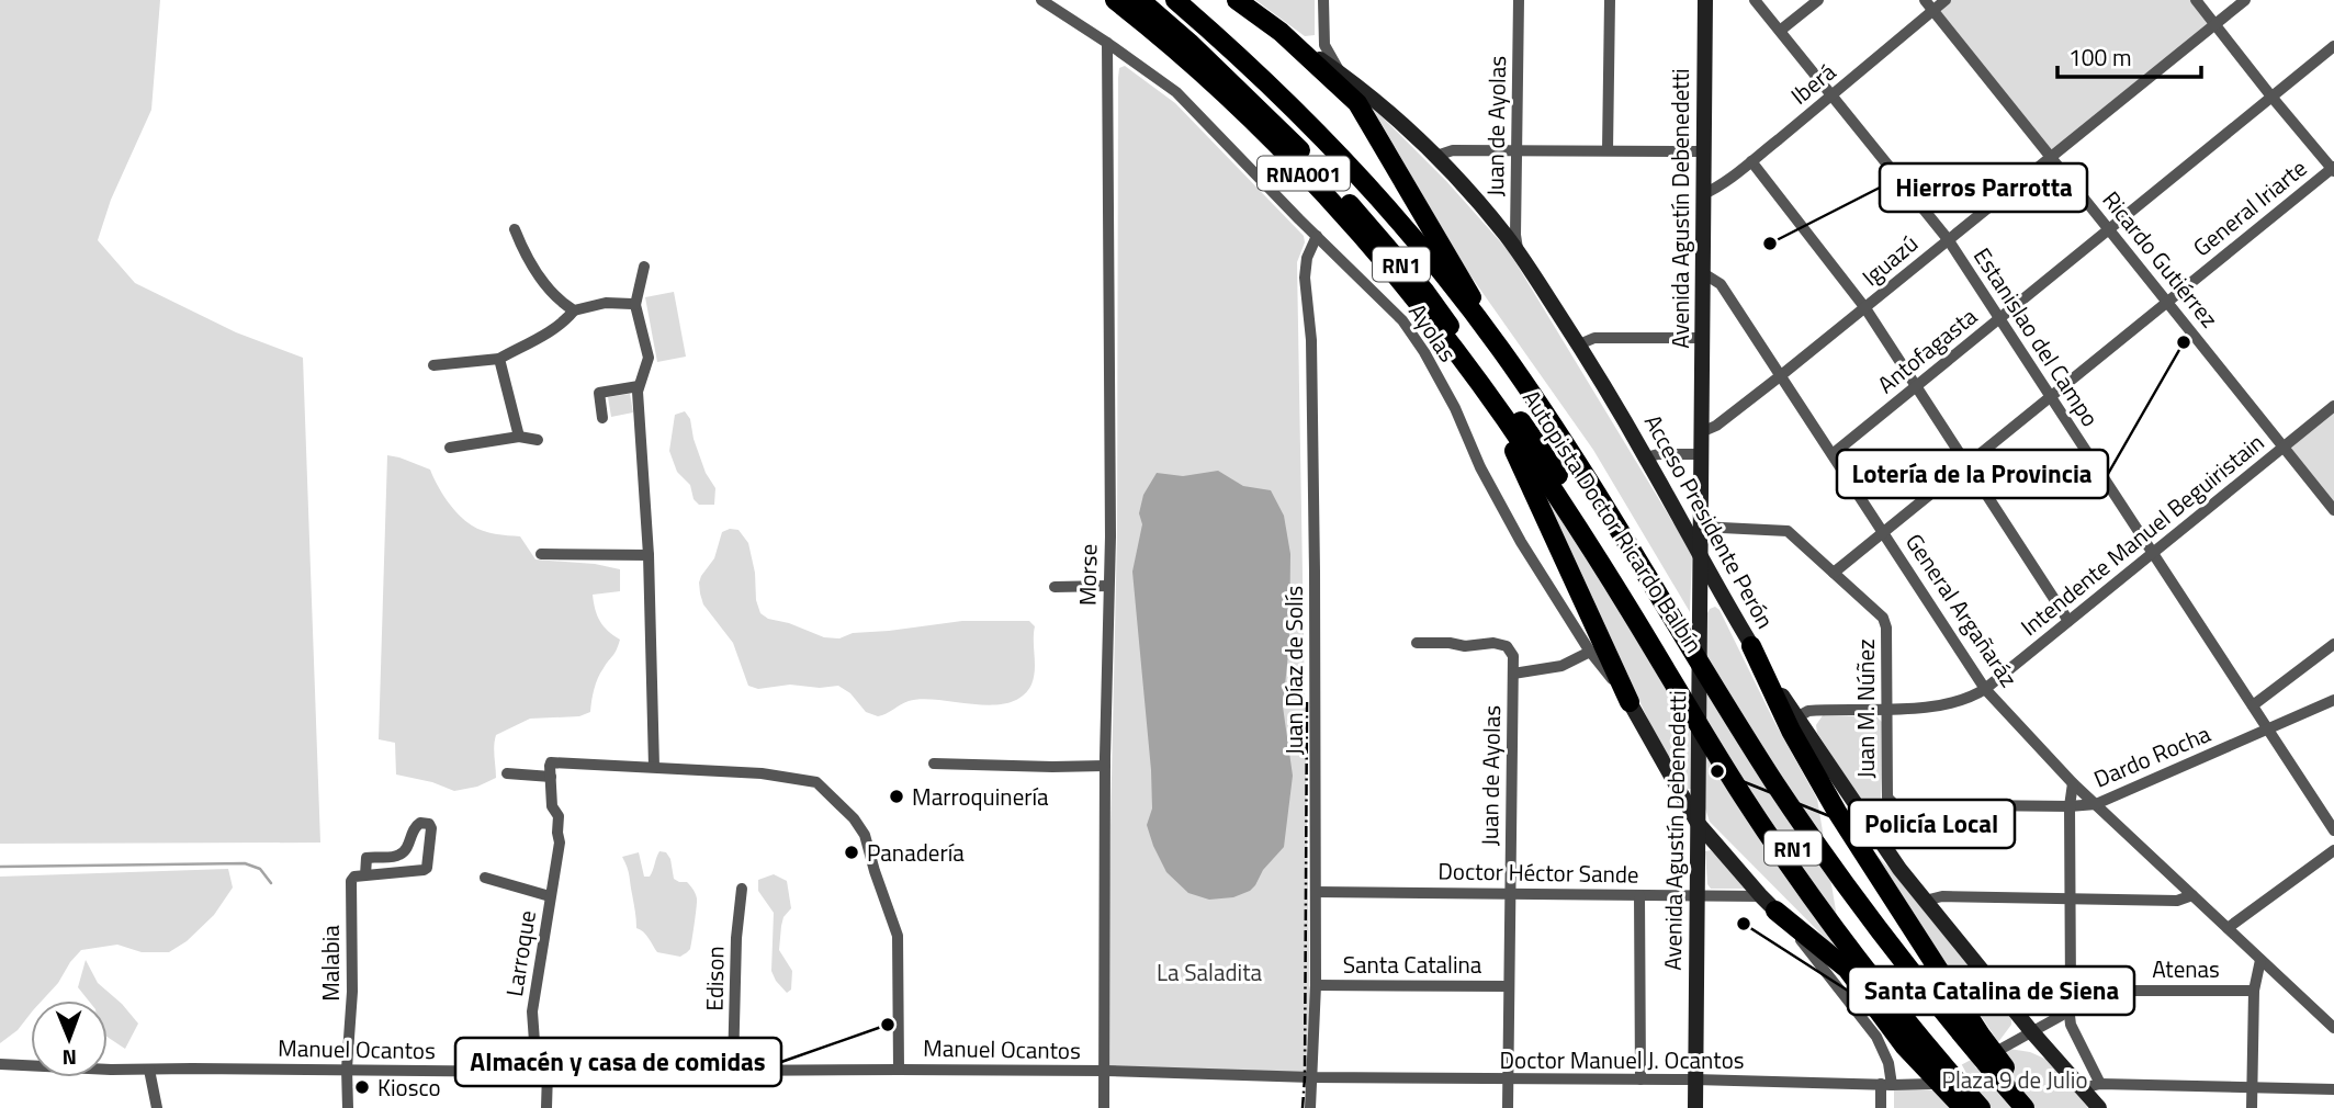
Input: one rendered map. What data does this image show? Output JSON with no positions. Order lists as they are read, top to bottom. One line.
{"streets":{"highway":["RNA001","RN1","Autopista Doctor Ricardo Balbín","Acceso Presidente Perón"],"main road":["Avenida Agustín Debenedetti"],"street":["Iberá","Juan de Ayolas","General Iriarte","Ricardo Gutiérrez","Iguazú","Ayolas","Estanislao del Campo","Antofagasta","Intendente Manuel Beguiristain","Morse","General Argañaráz","Juan Díaz de Solís","Juan M. Núñez","Dardo Rocha","Doctor Héctor Sande","Larroque","Malabia","Santa Catalina","Atenas","Edison","Manuel Ocantos","Doctor Manuel J. Ocantos"]},"crossings":[["Iberá","Avenida Agustín Debenedetti"],["Iberá","Ricardo Gutiérrez"],["Iberá","Estanislao del Campo"],["Juan de Ayolas","Ayolas"],["Juan de Ayolas","Acceso Presidente Perón"],["Juan de Ayolas","Doctor Héctor Sande"],["Juan de Ayolas","Santa Catalina"],["Juan de Ayolas","Doctor Manuel J. Ocantos"],["RNA001","Autopista Doctor Ricardo Balbín"],["General Iriarte","Ricardo Gutiérrez"],["General Iriarte","Estanislao del Campo"],["General Iriarte","General Argañaráz"],["General Iriarte","Juan M. Núñez"],["Avenida Agustín Debenedetti","Iguazú"],["Avenida Agustín Debenedetti","Acceso Presidente Perón"],["Avenida Agustín Debenedetti","General Argañaráz"],["Avenida Agustín Debenedetti","Juan M. Núñez"],["Avenida Agustín Debenedetti","Doctor Héctor Sande"],["Avenida Agustín Debenedetti","Doctor Manuel J. Ocantos"],["Ricardo Gutiérrez","Iguazú"],["Ricardo Gutiérrez","Antofagasta"],["Ricardo Gutiérrez","Intendente Manuel Beguiristain"],["Iguazú","Estanislao del Campo"],["Iguazú","General Argañaráz"],["Ayolas","Morse"],["Ayolas","Juan Díaz de Solís"],["Estanislao del Campo","Antofagasta"],["Estanislao del Campo","Intendente Manuel Beguiristain"],["Estanislao del Campo","Dardo Rocha"],["Antofagasta","General Argañaráz"],["Acceso Presidente Perón","Intendente Manuel Beguiristain"],["Intendente Manuel Beguiristain","General Argañaráz"],["Intendente Manuel Beguiristain","Juan M. Núñez"],["Morse","Manuel Ocantos"],["General Argañaráz","Dardo Rocha"],["Juan Díaz de Solís","Doctor Héctor Sande"],["Juan Díaz de Solís","Santa Catalina"],["Juan Díaz de Solís","Manuel Ocantos"],["Juan Díaz de Solís","Doctor Manuel J. Ocantos"],["Juan M. Núñez","Dardo Rocha"],["Larroque","Manuel Ocantos"],["Malabia","Manuel Ocantos"],["Edison","Manuel Ocantos"],["Manuel Ocantos","Doctor Manuel J. Ocantos"]],"parks":["La Saladita","Plaza 9 de Julio"],"places":["Hierros Parrotta","Lotería de la Provincia","Policía Local","Marroquinería","Panadería","Santa Catalina de Siena","Almacén y casa de comidas","Kiosco"],"scale_bar":"100 m","north":"bottom"}
